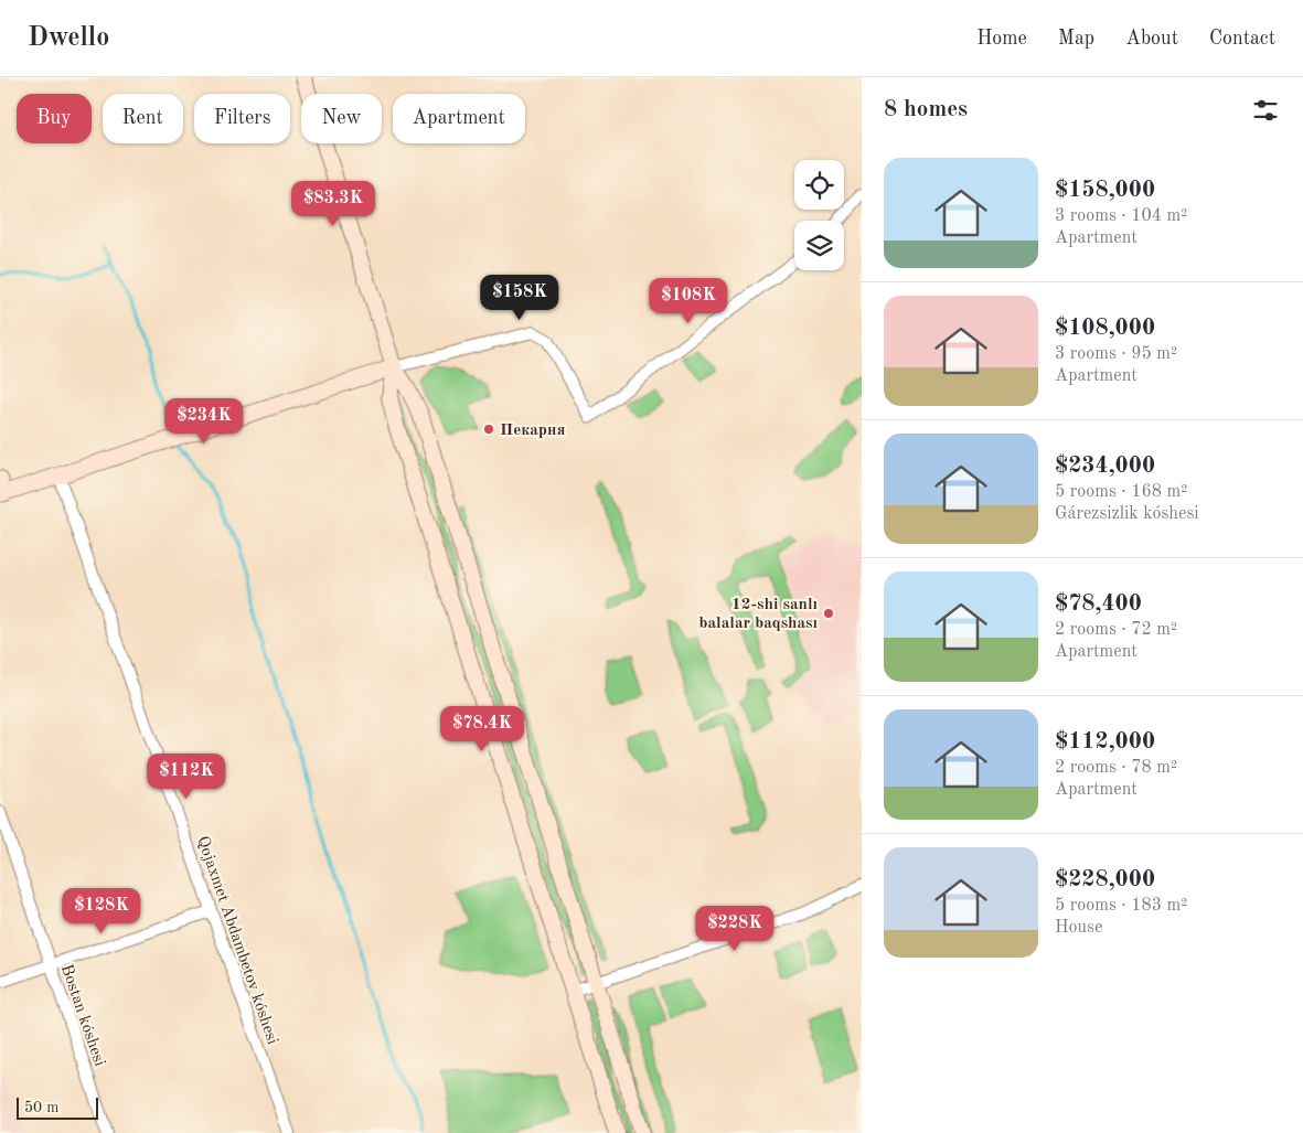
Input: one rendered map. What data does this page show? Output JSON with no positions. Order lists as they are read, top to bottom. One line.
{"streets":{"street":["Qojaxmet Abdambetov kóshesi","Bostan kóshesi"]},"places":["Пекарня","12-shi sanlı balalar baqshası"],"scale_bar":"50 m","page":{"header":"Dwello","nav":["Home","Map","About","Contact"],"heading":"8 homes","chip":["Buy","Rent","Filters","New","Apartment"],"list":[{"name":"$158,000","note":"3 rooms · 104 m² · Apartment"},{"name":"$108,000","note":"3 rooms · 95 m² · Apartment"},{"name":"$234,000","note":"5 rooms · 168 m² · Gárezsizlik kóshesi"},{"name":"$78,400","note":"2 rooms · 72 m² · Apartment"},{"name":"$112,000","note":"2 rooms · 78 m² · Apartment"},{"name":"$228,000","note":"5 rooms · 183 m² · House"}],"price":["$83.3K","$158K","$108K","$234K","$78.4K","$112K","$128K","$228K"],"scale":"50 m"}}
